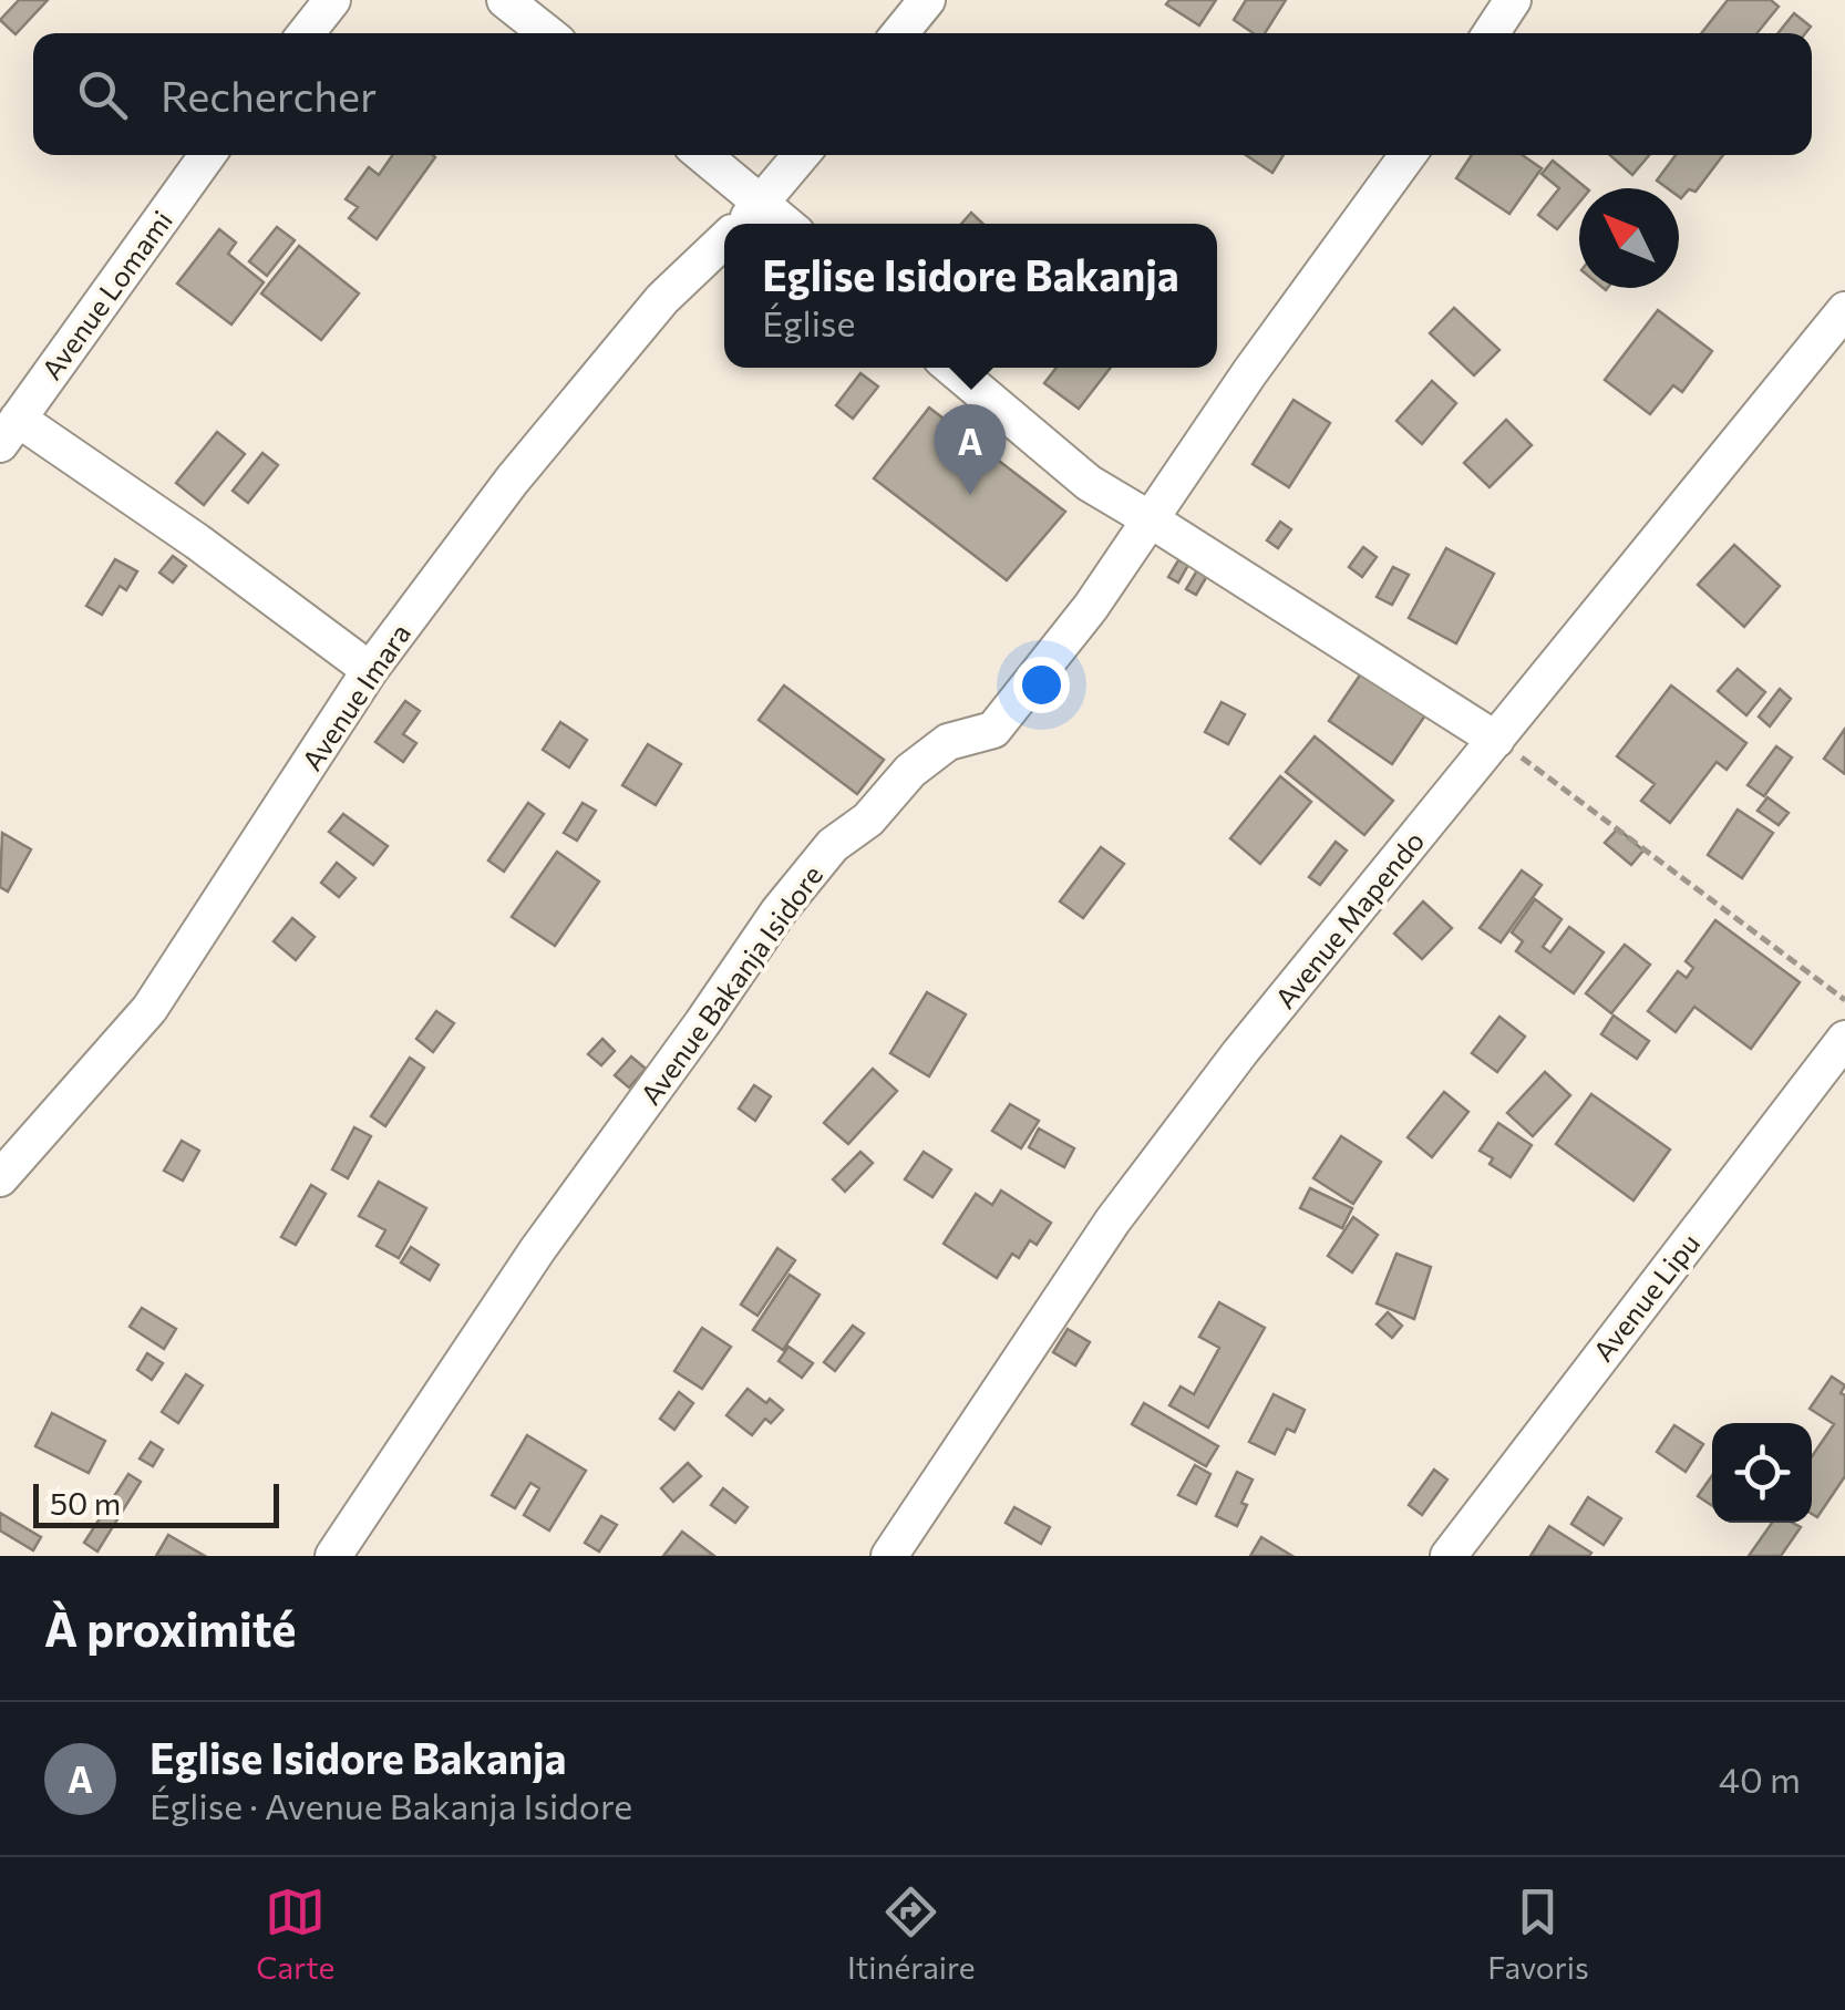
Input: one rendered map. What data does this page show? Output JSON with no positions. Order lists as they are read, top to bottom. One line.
{"streets":{"street":["Avenue Lomami","Avenue Imara","Avenue Mapendo","Avenue Bakanja Isidore","Avenue Lipu"]},"scale_bar":"50 m","north":"top left","page":{"search":"Rechercher","popup":["Eglise Isidore Bakanja","Église"],"pins":"A","scale":"50 m","heading":"À proximité","list":[{"mark":"A","name":"Eglise Isidore Bakanja","note":"Église · Avenue Bakanja Isidore","value":"40 m"}],"nav":["Carte","Itinéraire","Favoris"]}}
